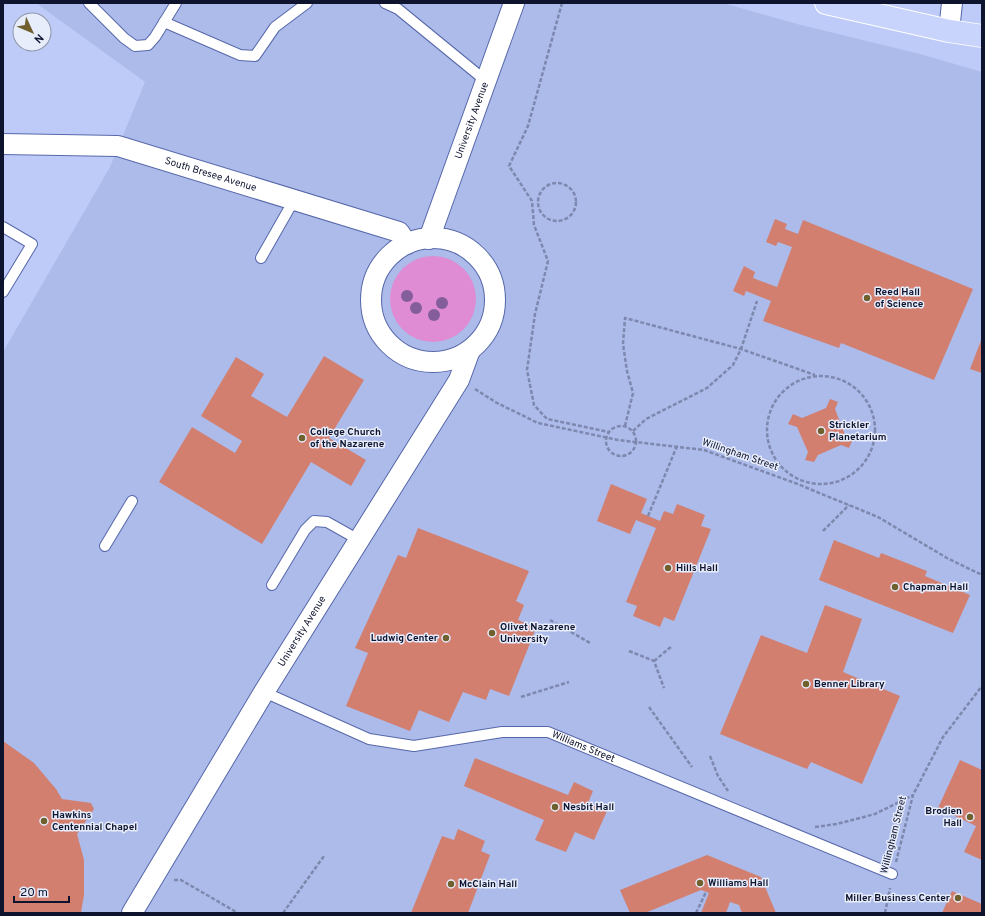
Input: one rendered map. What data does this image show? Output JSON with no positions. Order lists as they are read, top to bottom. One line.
{"streets":{"street":["University Avenue","South Bresee Avenue"],"lane":["Williams Street"],"path":["Willingham Street"]},"crossings":[["University Avenue","South Bresee Avenue"],["University Avenue","Willingham Street"],["University Avenue","Williams Street"],["Willingham Street","Williams Street"]],"places":["Reed Hall of Science","Strickler Planetarium","College Church of the Nazarene","Hills Hall","Chapman Hall","Olivet Nazarene University","Ludwig Center","Benner Library","Nesbit Hall","Brodien Hall","Hawkins Centennial Chapel","Williams Hall","McClain Hall","Miller Business Center"],"scale_bar":"20 m","north":"bottom right"}
